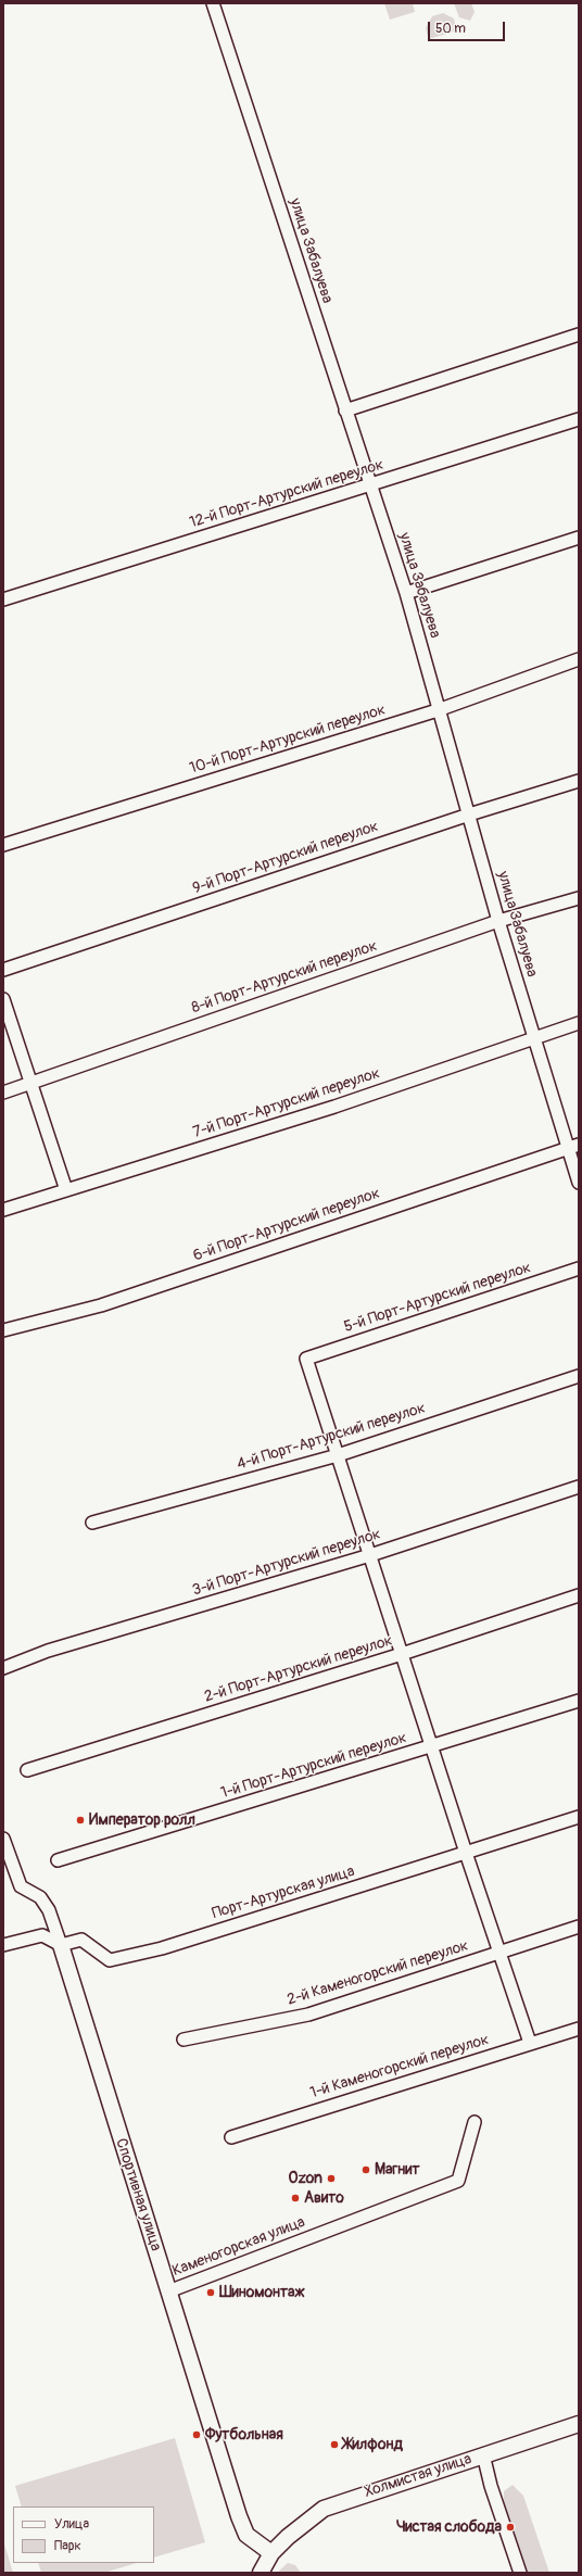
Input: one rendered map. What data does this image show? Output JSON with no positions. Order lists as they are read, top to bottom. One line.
{"streets":{"street":["улица Забалуева","12-й Порт-Артурский переулок","10-й Порт-Артурский переулок","9-й Порт-Артурский переулок","8-й Порт-Артурский переулок","7-й Порт-Артурский переулок","6-й Порт-Артурский переулок","5-й Порт-Артурский переулок","4-й Порт-Артурский переулок","3-й Порт-Артурский переулок","2-й Порт-Артурский переулок","1-й Порт-Артурский переулок","Порт-Артурская улица","2-й Каменогорский переулок","1-й Каменогорский переулок","Спортивная улица","Каменогорская улица","Холмистая улица"]},"crossings":[["улица Забалуева","12-й Порт-Артурский переулок"],["улица Забалуева","10-й Порт-Артурский переулок"],["улица Забалуева","9-й Порт-Артурский переулок"],["улица Забалуева","8-й Порт-Артурский переулок"],["улица Забалуева","7-й Порт-Артурский переулок"],["улица Забалуева","6-й Порт-Артурский переулок"],["5-й Порт-Артурский переулок","4-й Порт-Артурский переулок"],["Порт-Артурская улица","Спортивная улица"],["Спортивная улица","Каменогорская улица"],["Спортивная улица","Холмистая улица"]],"places":["Император ролл","Магнит","Ozon","Авито","Шиномонтаж","Футбольная","Жилфонд","Чистая слобода"],"legend":["Улица","Парк"],"scale_bar":"50 m"}
